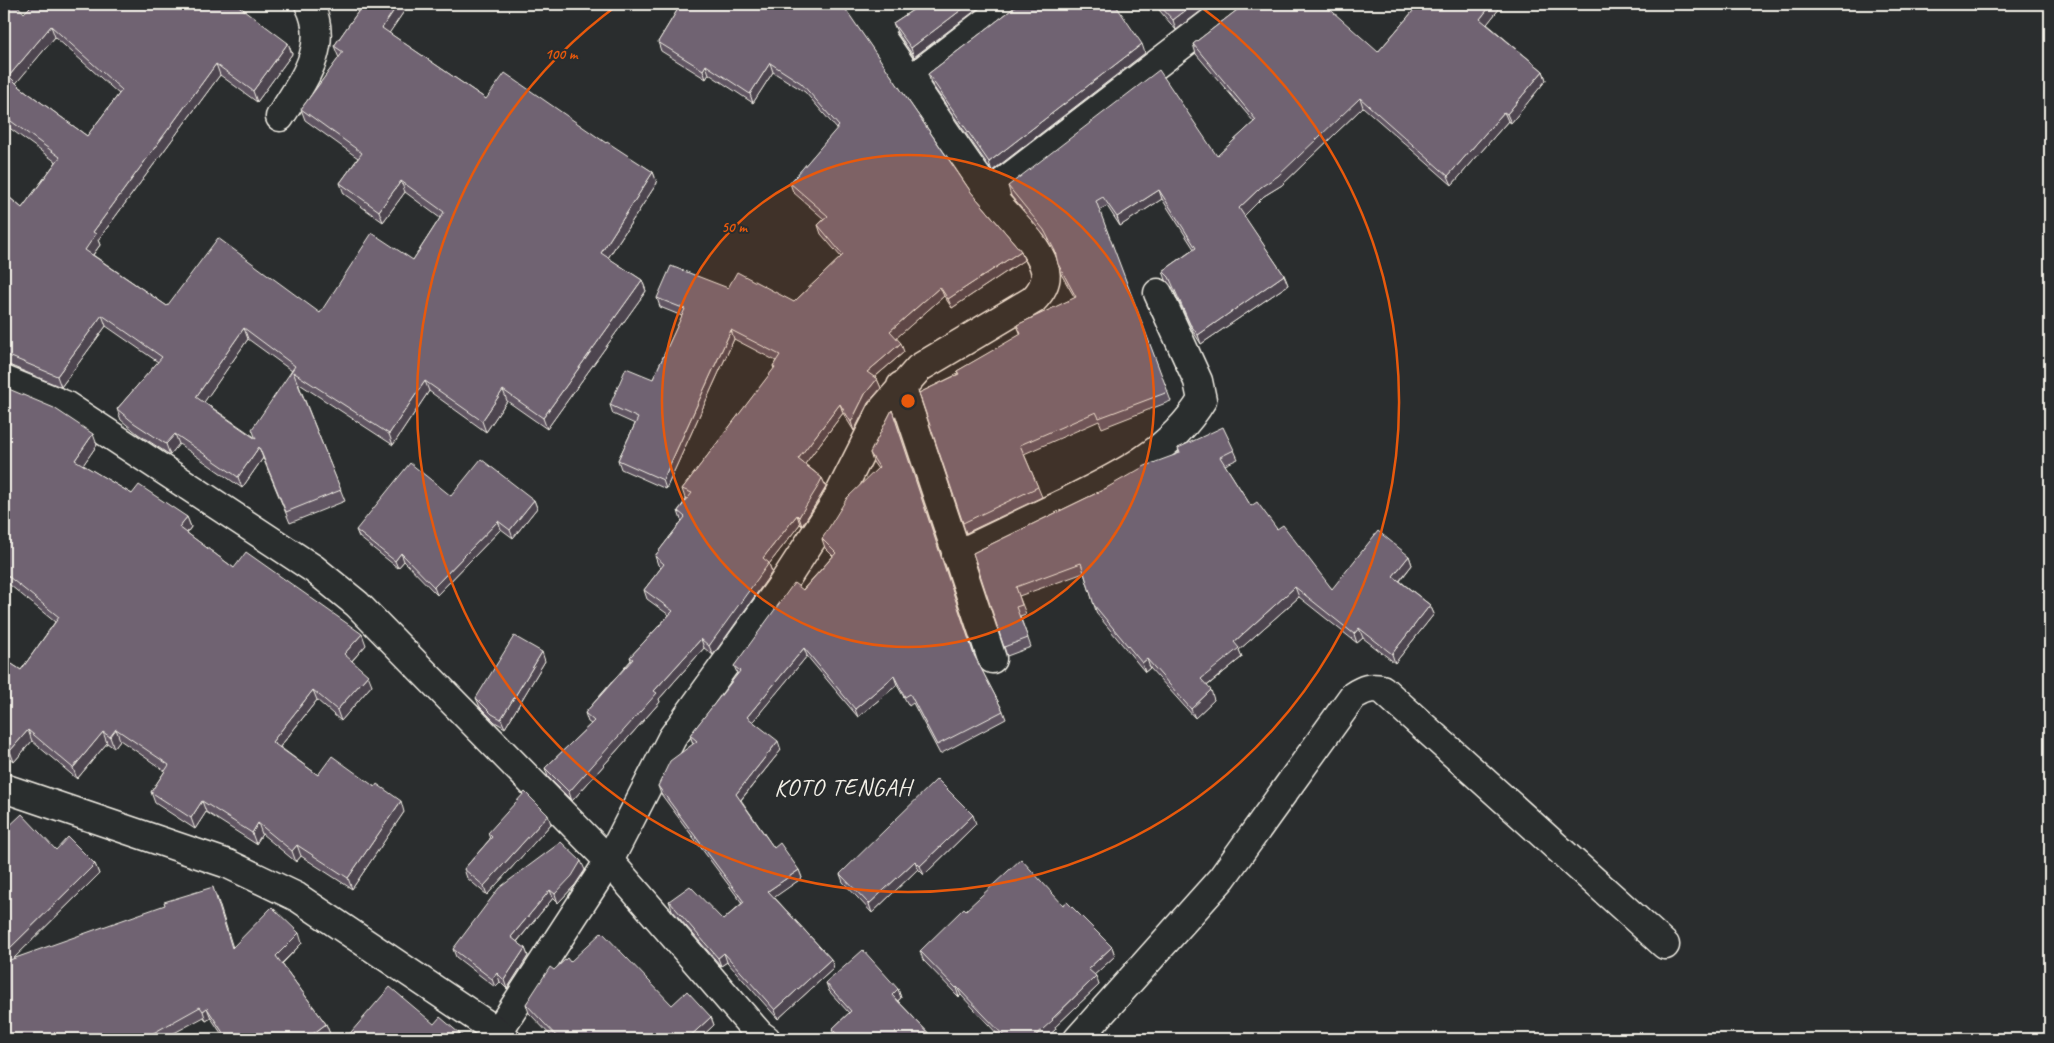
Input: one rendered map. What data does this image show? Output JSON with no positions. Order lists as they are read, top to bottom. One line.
{"districts":["KOTO TENGAH"],"rings":["100 m","50 m"]}
